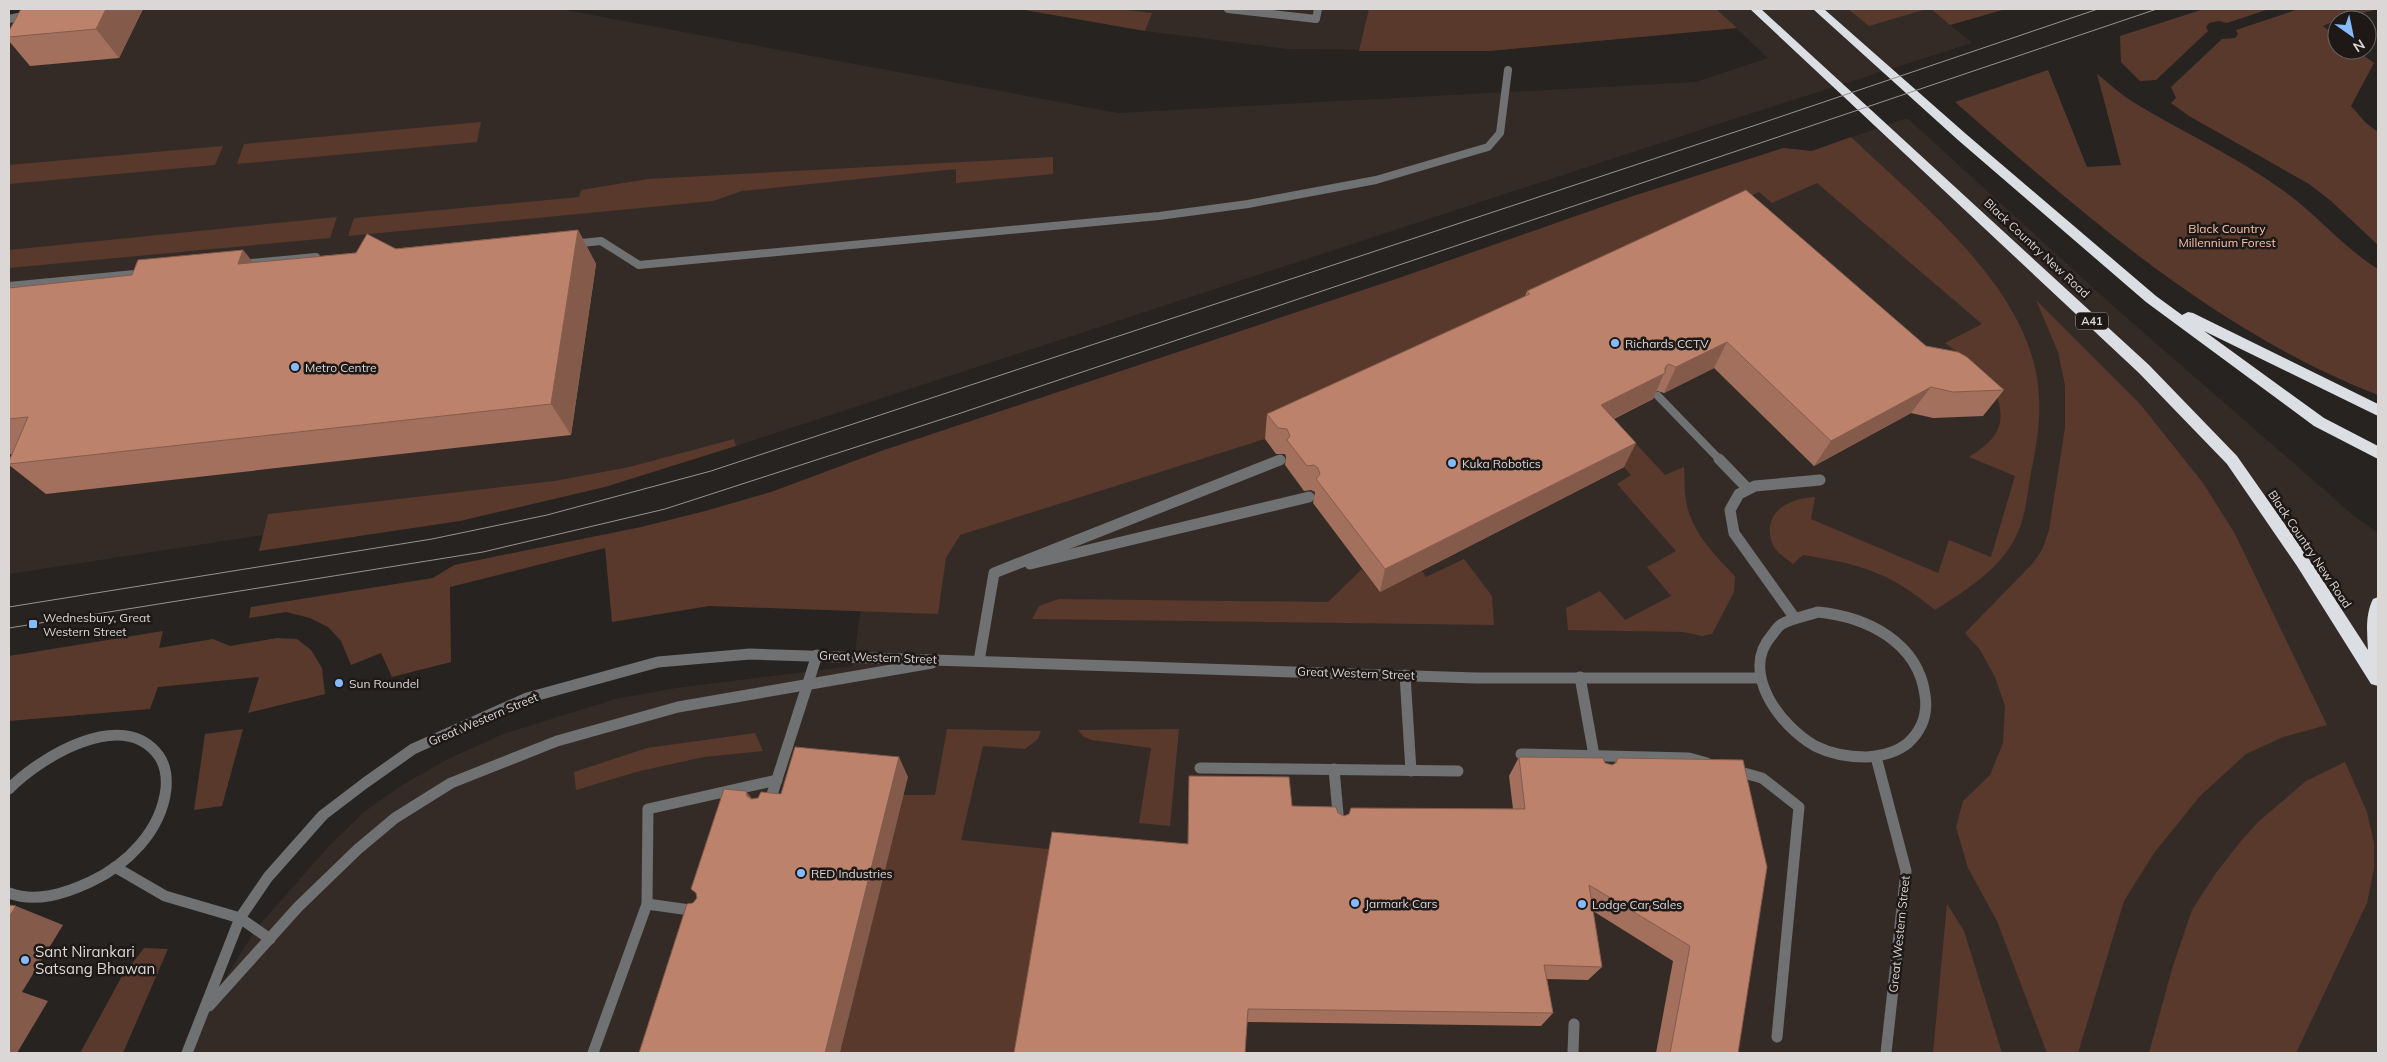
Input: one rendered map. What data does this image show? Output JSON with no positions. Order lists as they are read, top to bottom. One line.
{"streets":{"highway":["Black Country New Road","A41"],"street":["Great Western Street"]},"parks":["Black Country Millennium Forest"],"places":{"other":["Richards CCTV","Metro Centre","Kuka Robotics","Sun Roundel","RED Industries","Jarmark Cars","Lodge Car Sales","Sant Nirankari Satsang Bhawan"],"transit":["Wednesbury, Great Western Street"]},"north":"bottom right"}
